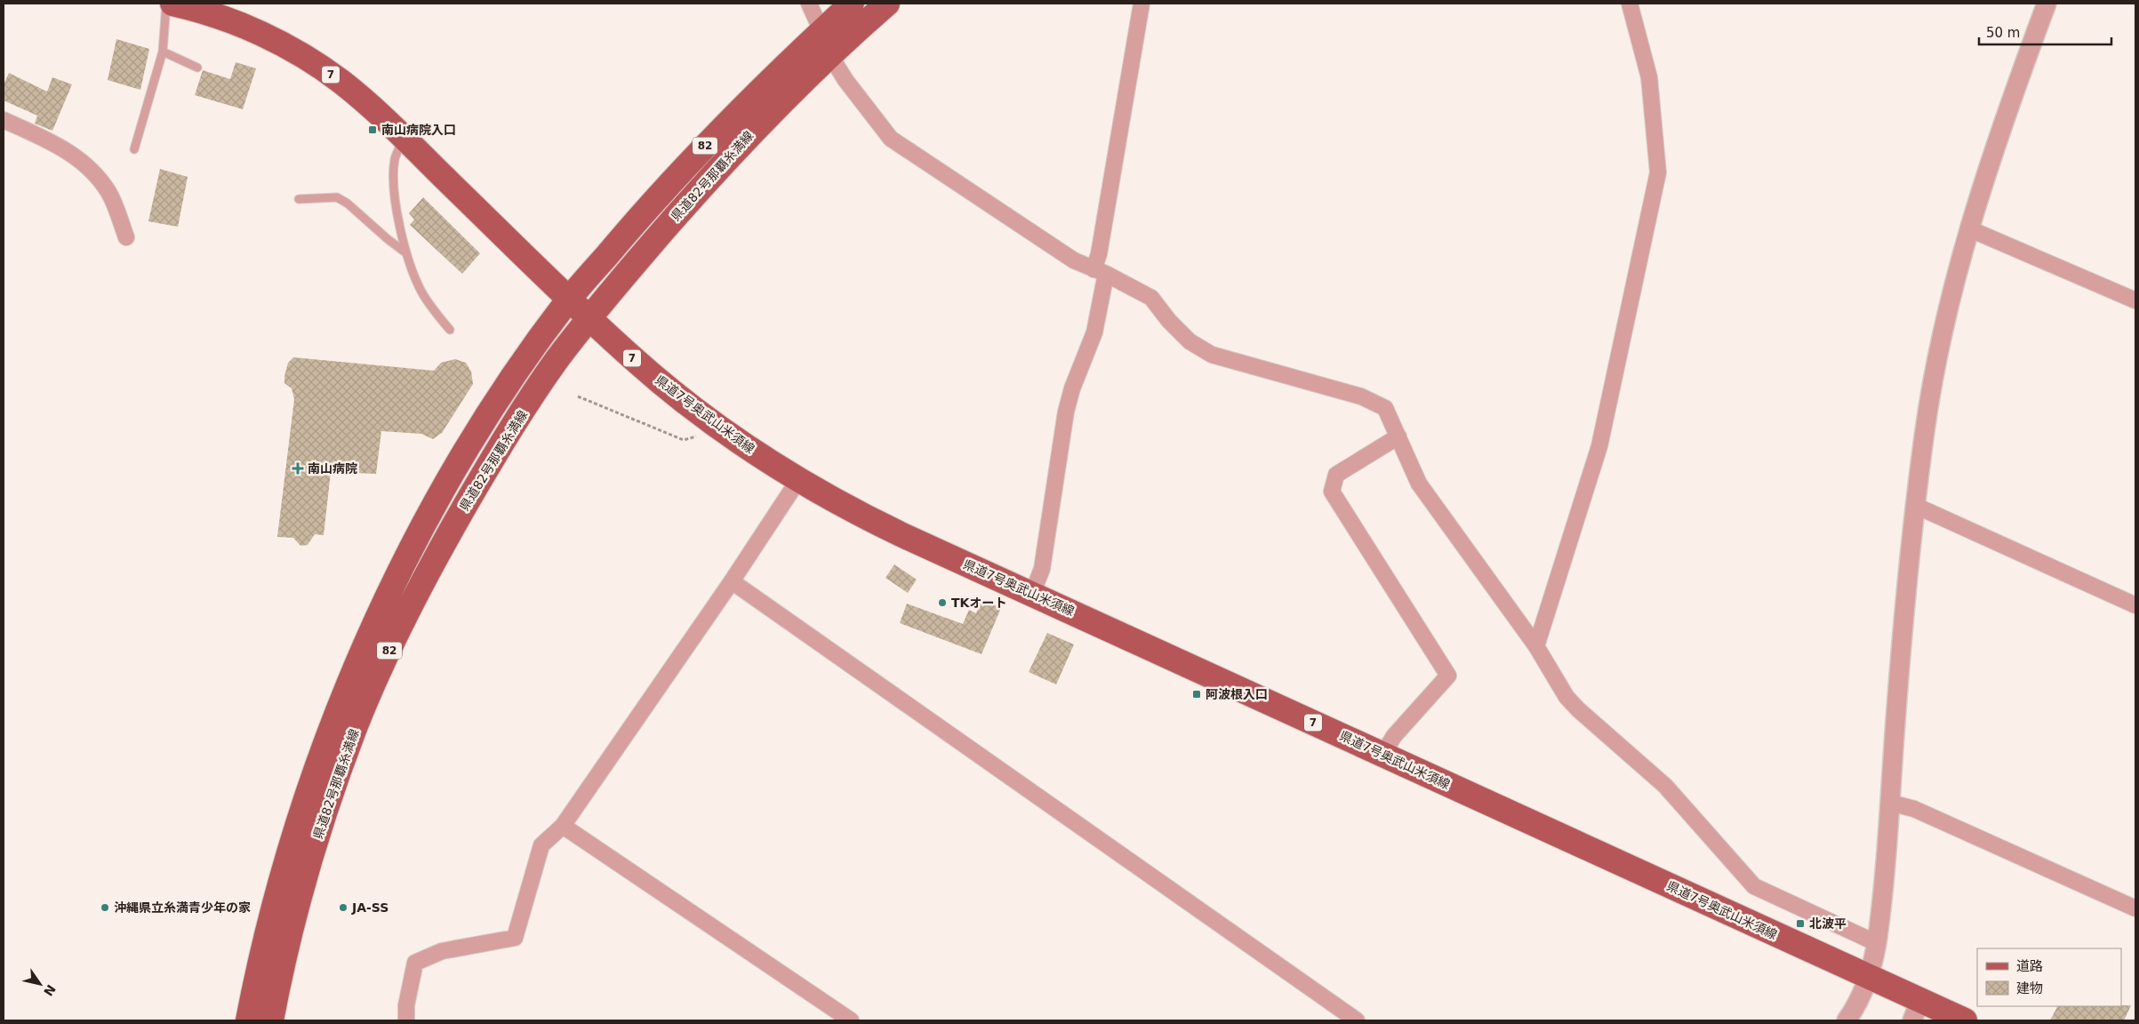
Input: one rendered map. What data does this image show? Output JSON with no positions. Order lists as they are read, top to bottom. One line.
{"streets":{"main road":["7","82","県道82号那覇糸満線","県道7号奥武山米須線"]},"crossings":[["県道82号那覇糸満線","県道7号奥武山米須線"]],"places":{"transit":["南山病院入口","阿波根入口","北波平"],"health":["南山病院"],"other":["TKオート","沖縄県立糸満青少年の家","JA-SS"]},"legend":["道路","建物"],"scale_bar":"50 m","north":"bottom right"}
